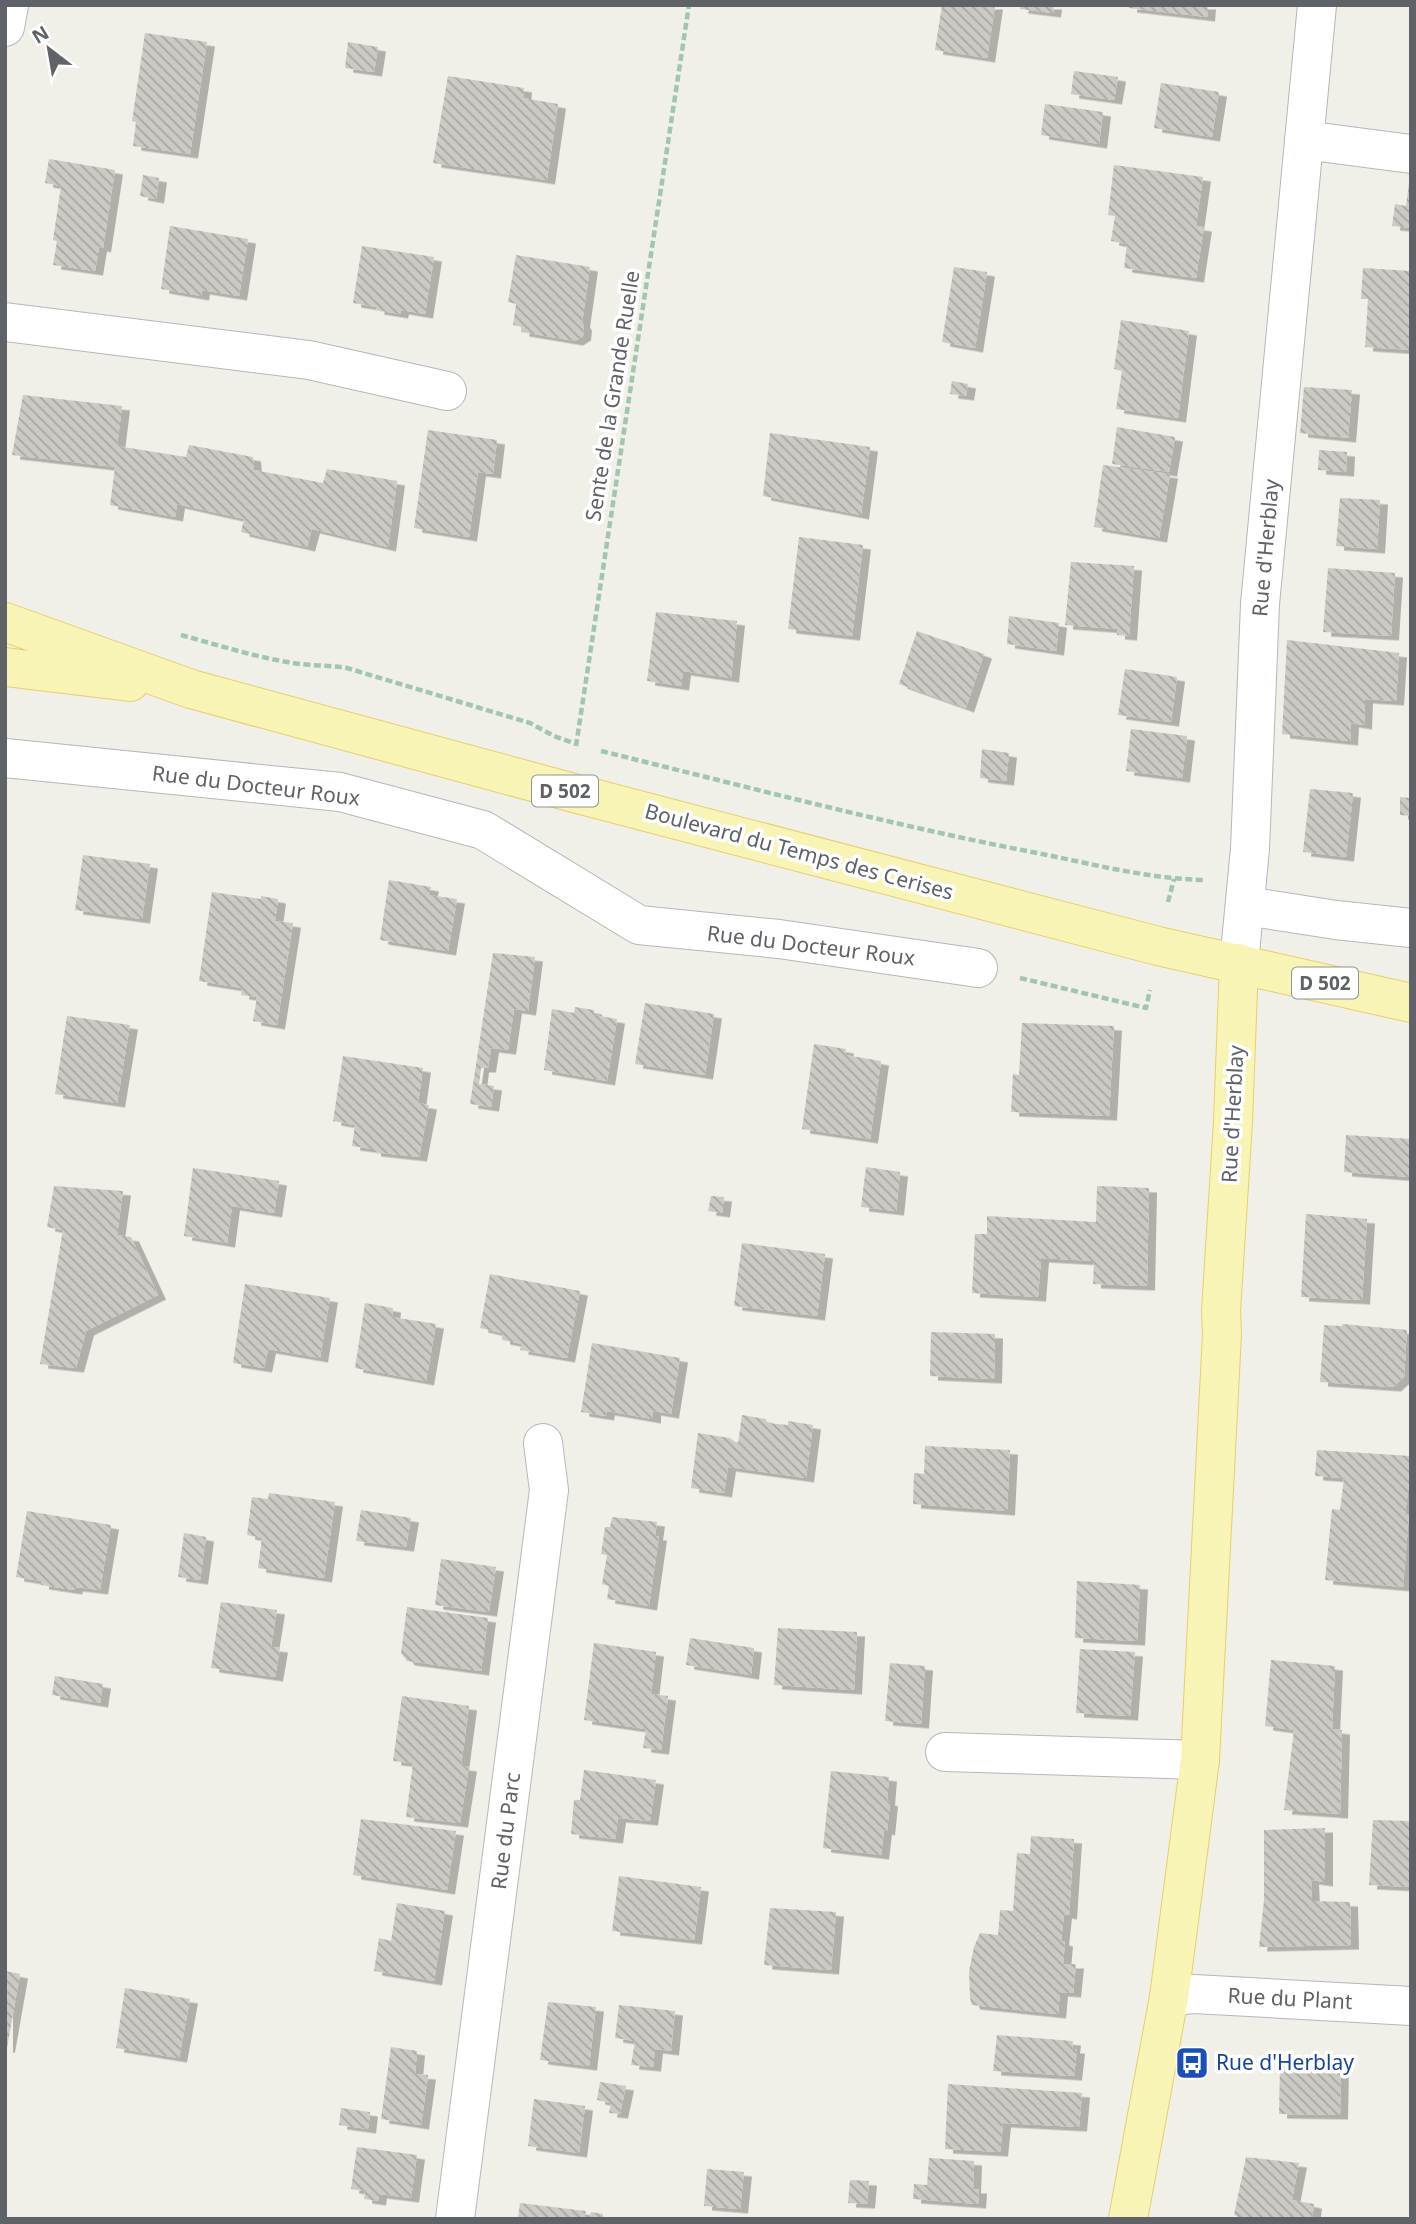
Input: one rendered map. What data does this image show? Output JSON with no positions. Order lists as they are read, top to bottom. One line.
{"streets":{"main road":["Rue d'Herblay","D 502","Boulevard du Temps des Cerises"],"street":["Rue du Docteur Roux","Rue du Parc","Rue du Plant"],"path":["Sente de la Grande Ruelle"]},"crossings":[["Sente de la Grande Ruelle","Boulevard du Temps des Cerises"],["Rue d'Herblay","Boulevard du Temps des Cerises"],["Rue d'Herblay","Rue du Plant"]],"places":{"bus stop":["Rue d'Herblay"]},"north":"top left"}
